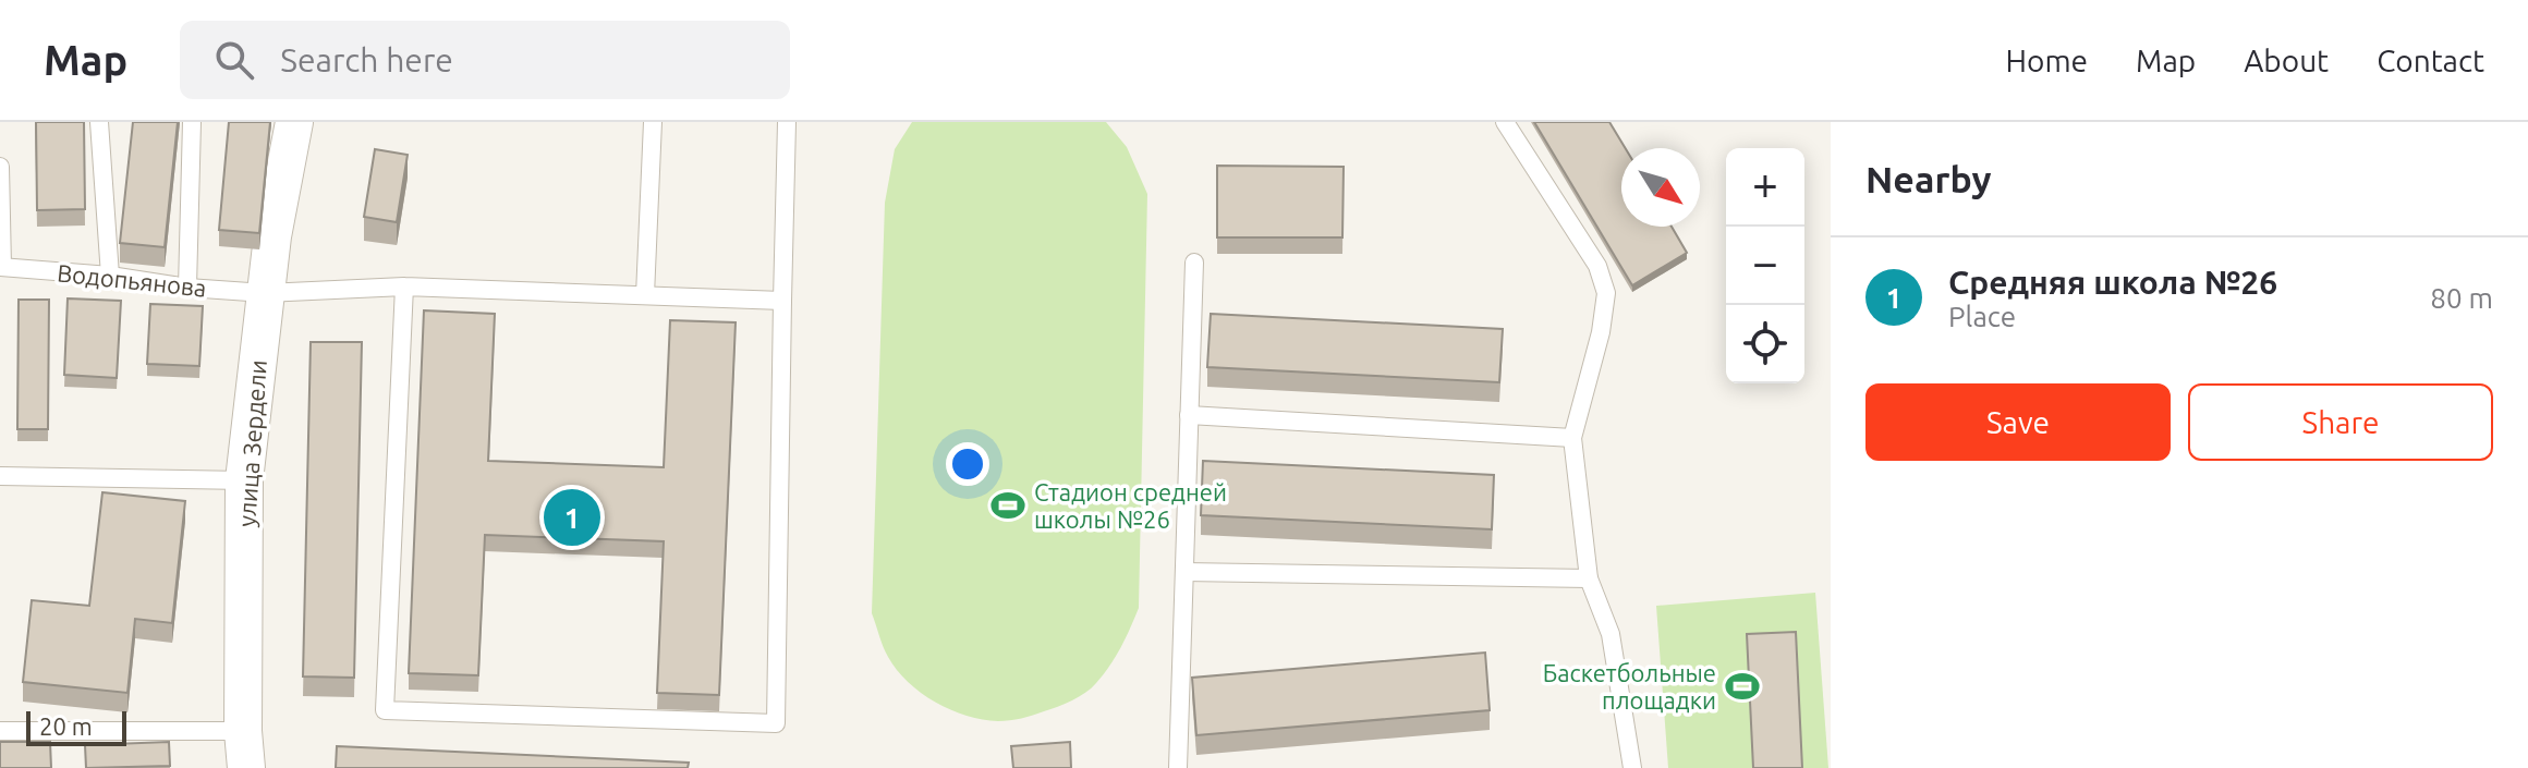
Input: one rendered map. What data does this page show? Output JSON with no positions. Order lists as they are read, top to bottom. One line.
{"streets":{"street":["улица Зердели"],"lane":["Водопьянова"]},"crossings":[["Водопьянова","улица Зердели"]],"places":{"sports":["Стадион средней школы №26","Баскетбольные площадки"]},"scale_bar":"20 m","north":"bottom right","page":{"header":"Map","search":"Search here","nav":["Home","Map","About","Contact"],"heading":"Nearby","map_buttons":["+","−"],"list":[{"mark":"1","name":"Средняя школа №26","note":"Place","value":"80 m"}],"buttons":["Save","Share"],"pins":"1","scale":"20 m"}}
